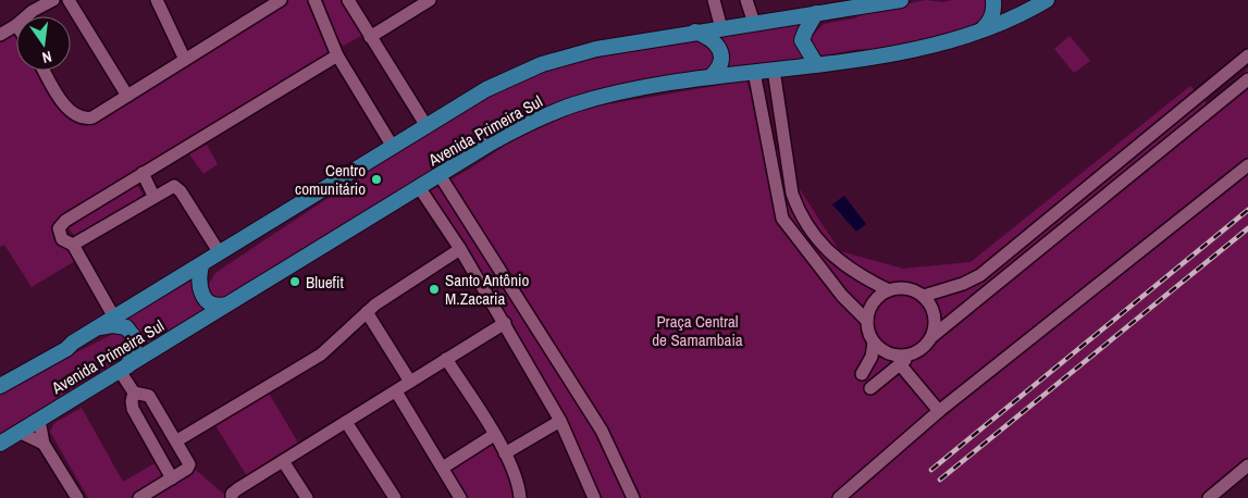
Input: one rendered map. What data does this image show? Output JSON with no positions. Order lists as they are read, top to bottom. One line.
{"streets":{"main road":["Avenida Primeira Sul"]},"parks":["Praça Central de Samambaia"],"places":["Centro comunitário","Bluefit","Santo Antônio M.Zacaria"],"north":"bottom"}
